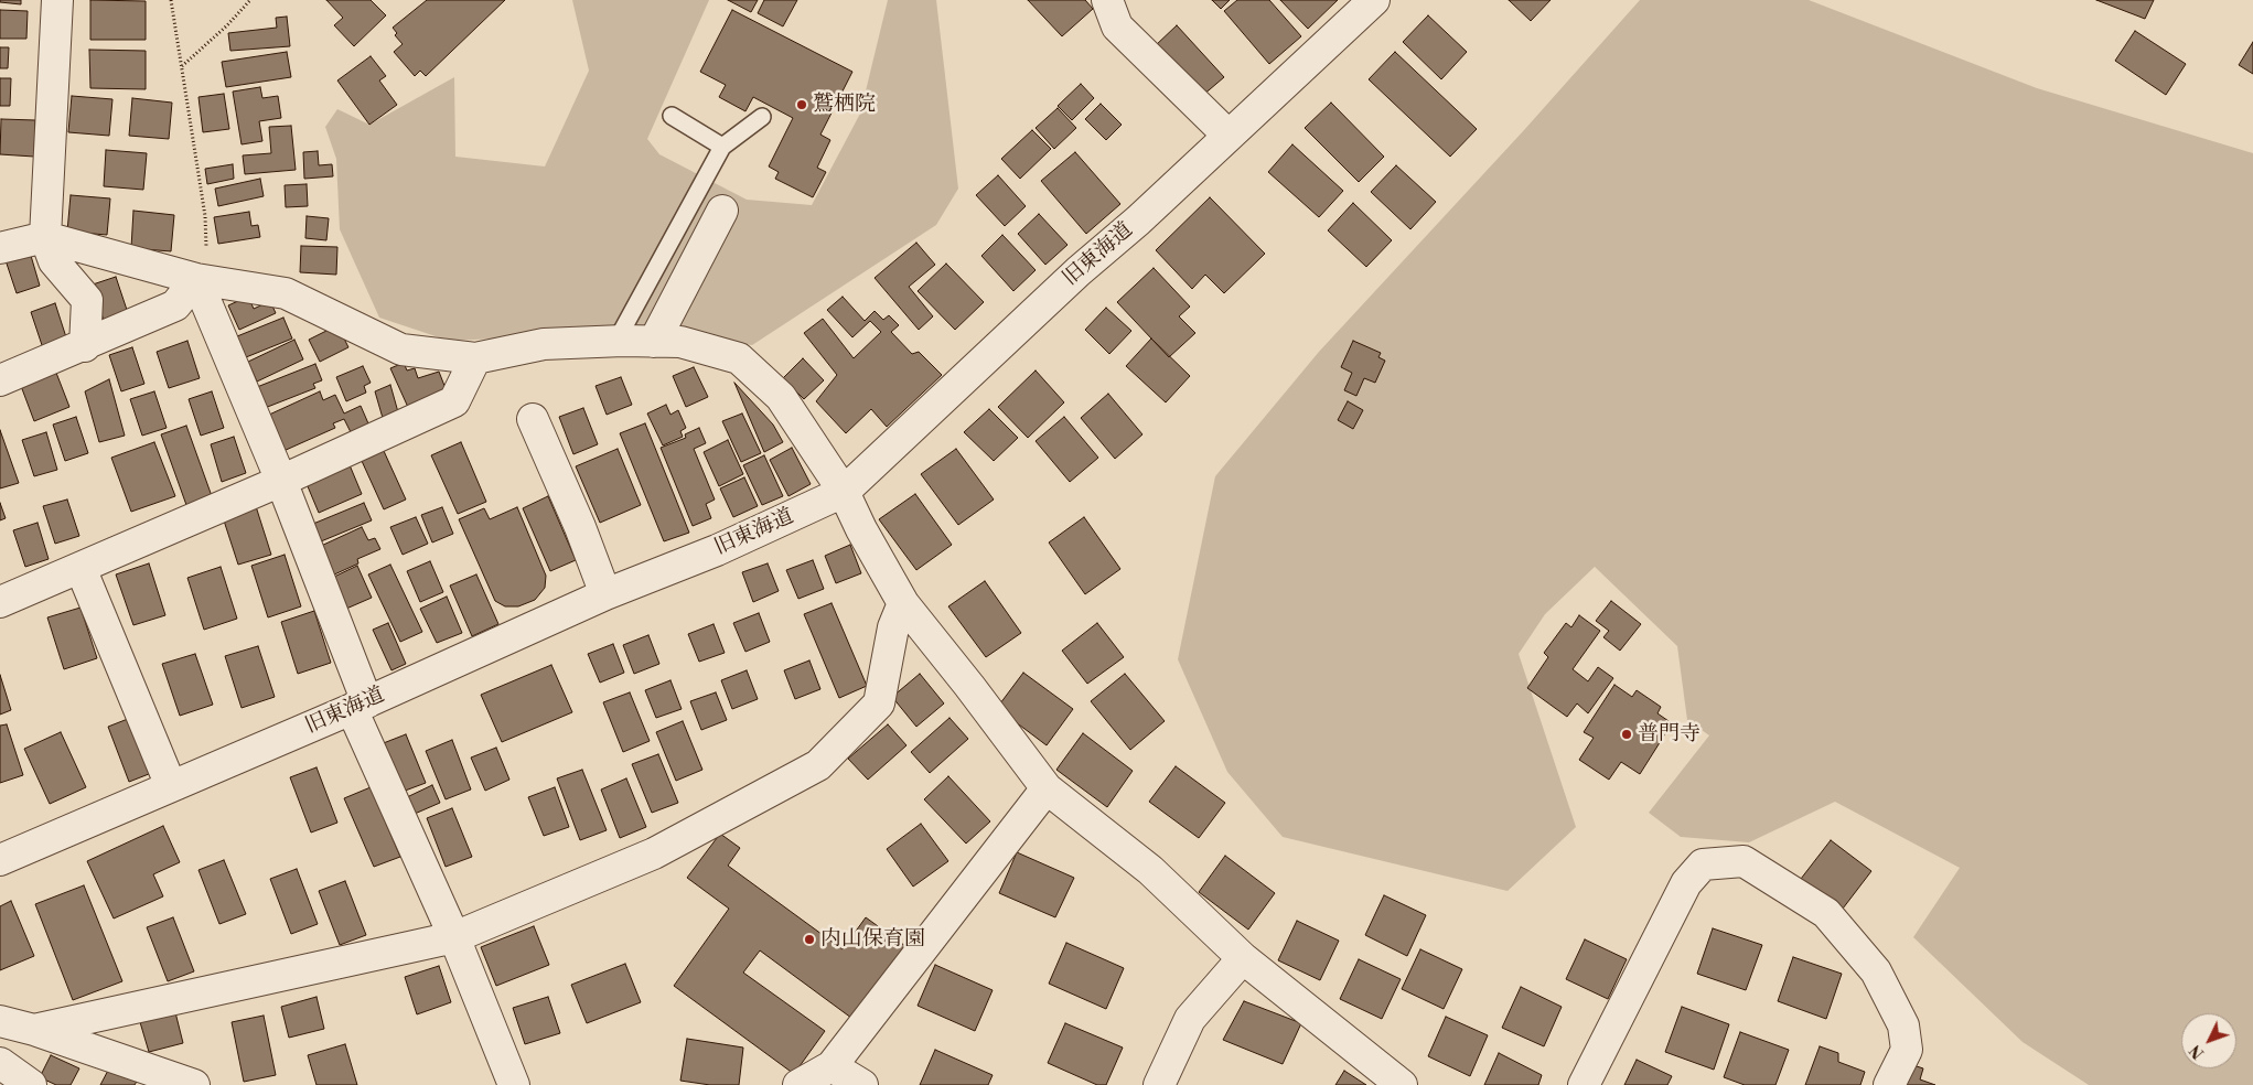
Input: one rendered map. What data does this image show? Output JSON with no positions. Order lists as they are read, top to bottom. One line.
{"streets":{"street":["旧東海道"]},"places":["鷲栖院","普門寺","内山保育園"],"north":"bottom left"}
